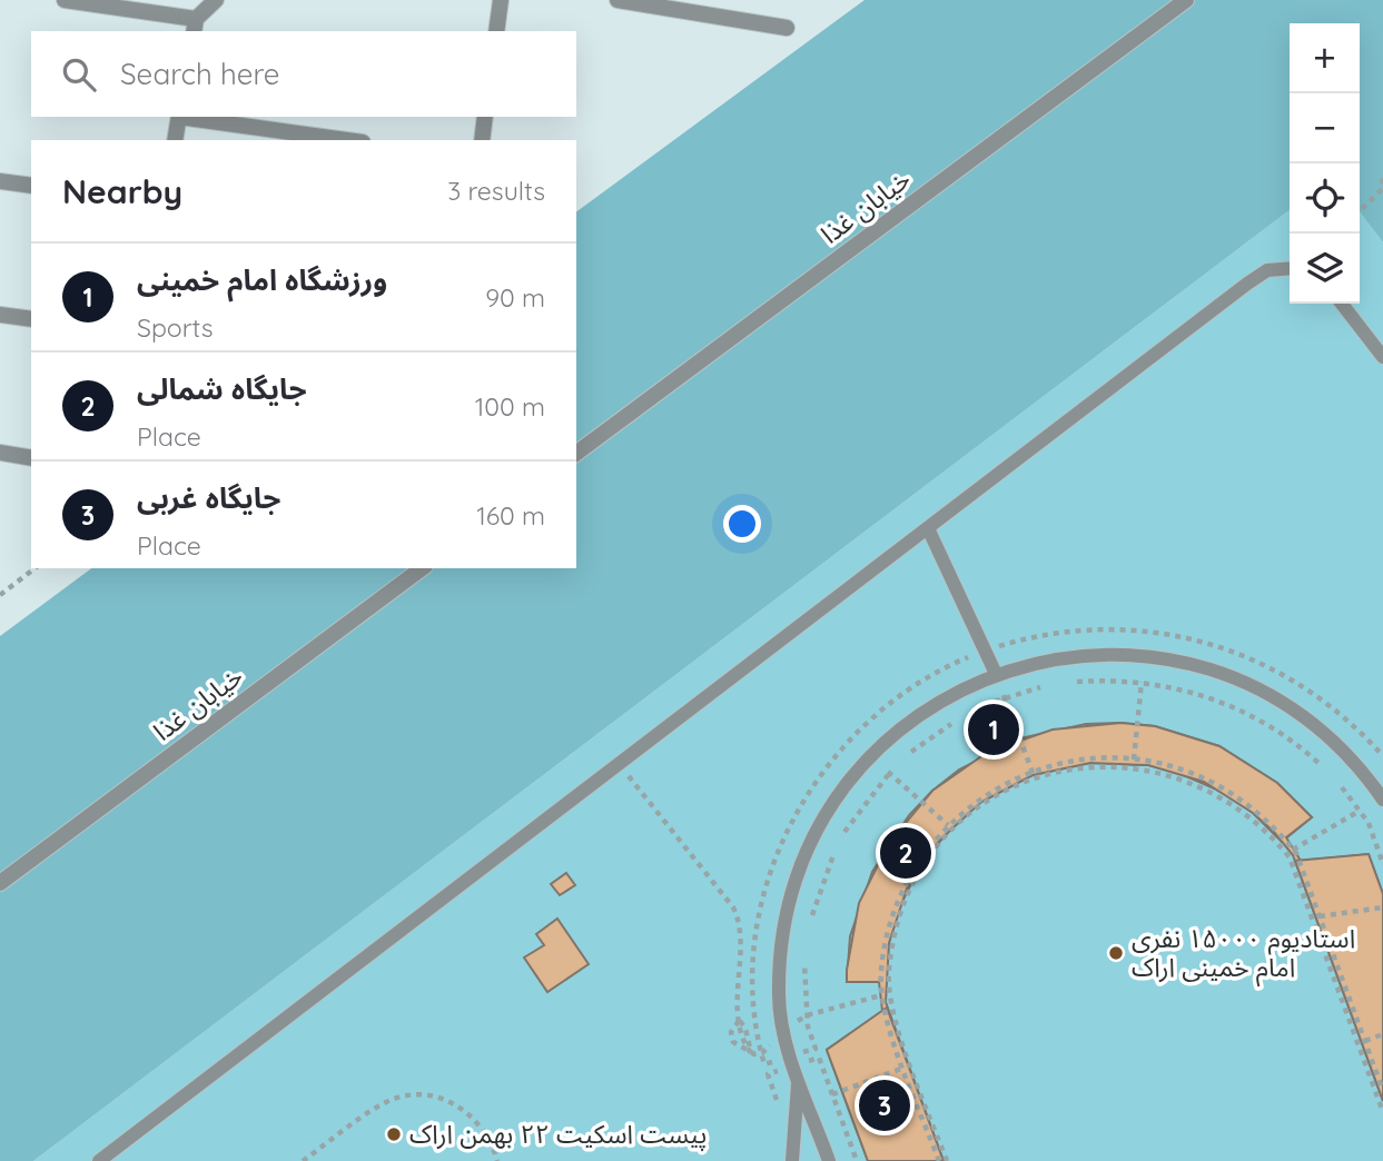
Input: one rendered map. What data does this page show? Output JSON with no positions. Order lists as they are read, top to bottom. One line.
{"streets":{"street":["خیابان غذا"]},"places":["استادیوم ۱۵۰۰۰ نفری امام خمینی اراک","پیست اسکیت ۲۲ بهمن اراک"],"page":{"map_buttons":["+","−"],"search":"Search here","heading":["Nearby","3 results"],"list":[{"mark":"1","name":"ورزشگاه امام خمینی","note":"Sports","value":"90 m"},{"mark":"2","name":"جایگاه شمالی","note":"Place","value":"100 m"},{"mark":"3","name":"جایگاه غربی","note":"Place","value":"160 m"}],"pins":["1","2","3"]}}
